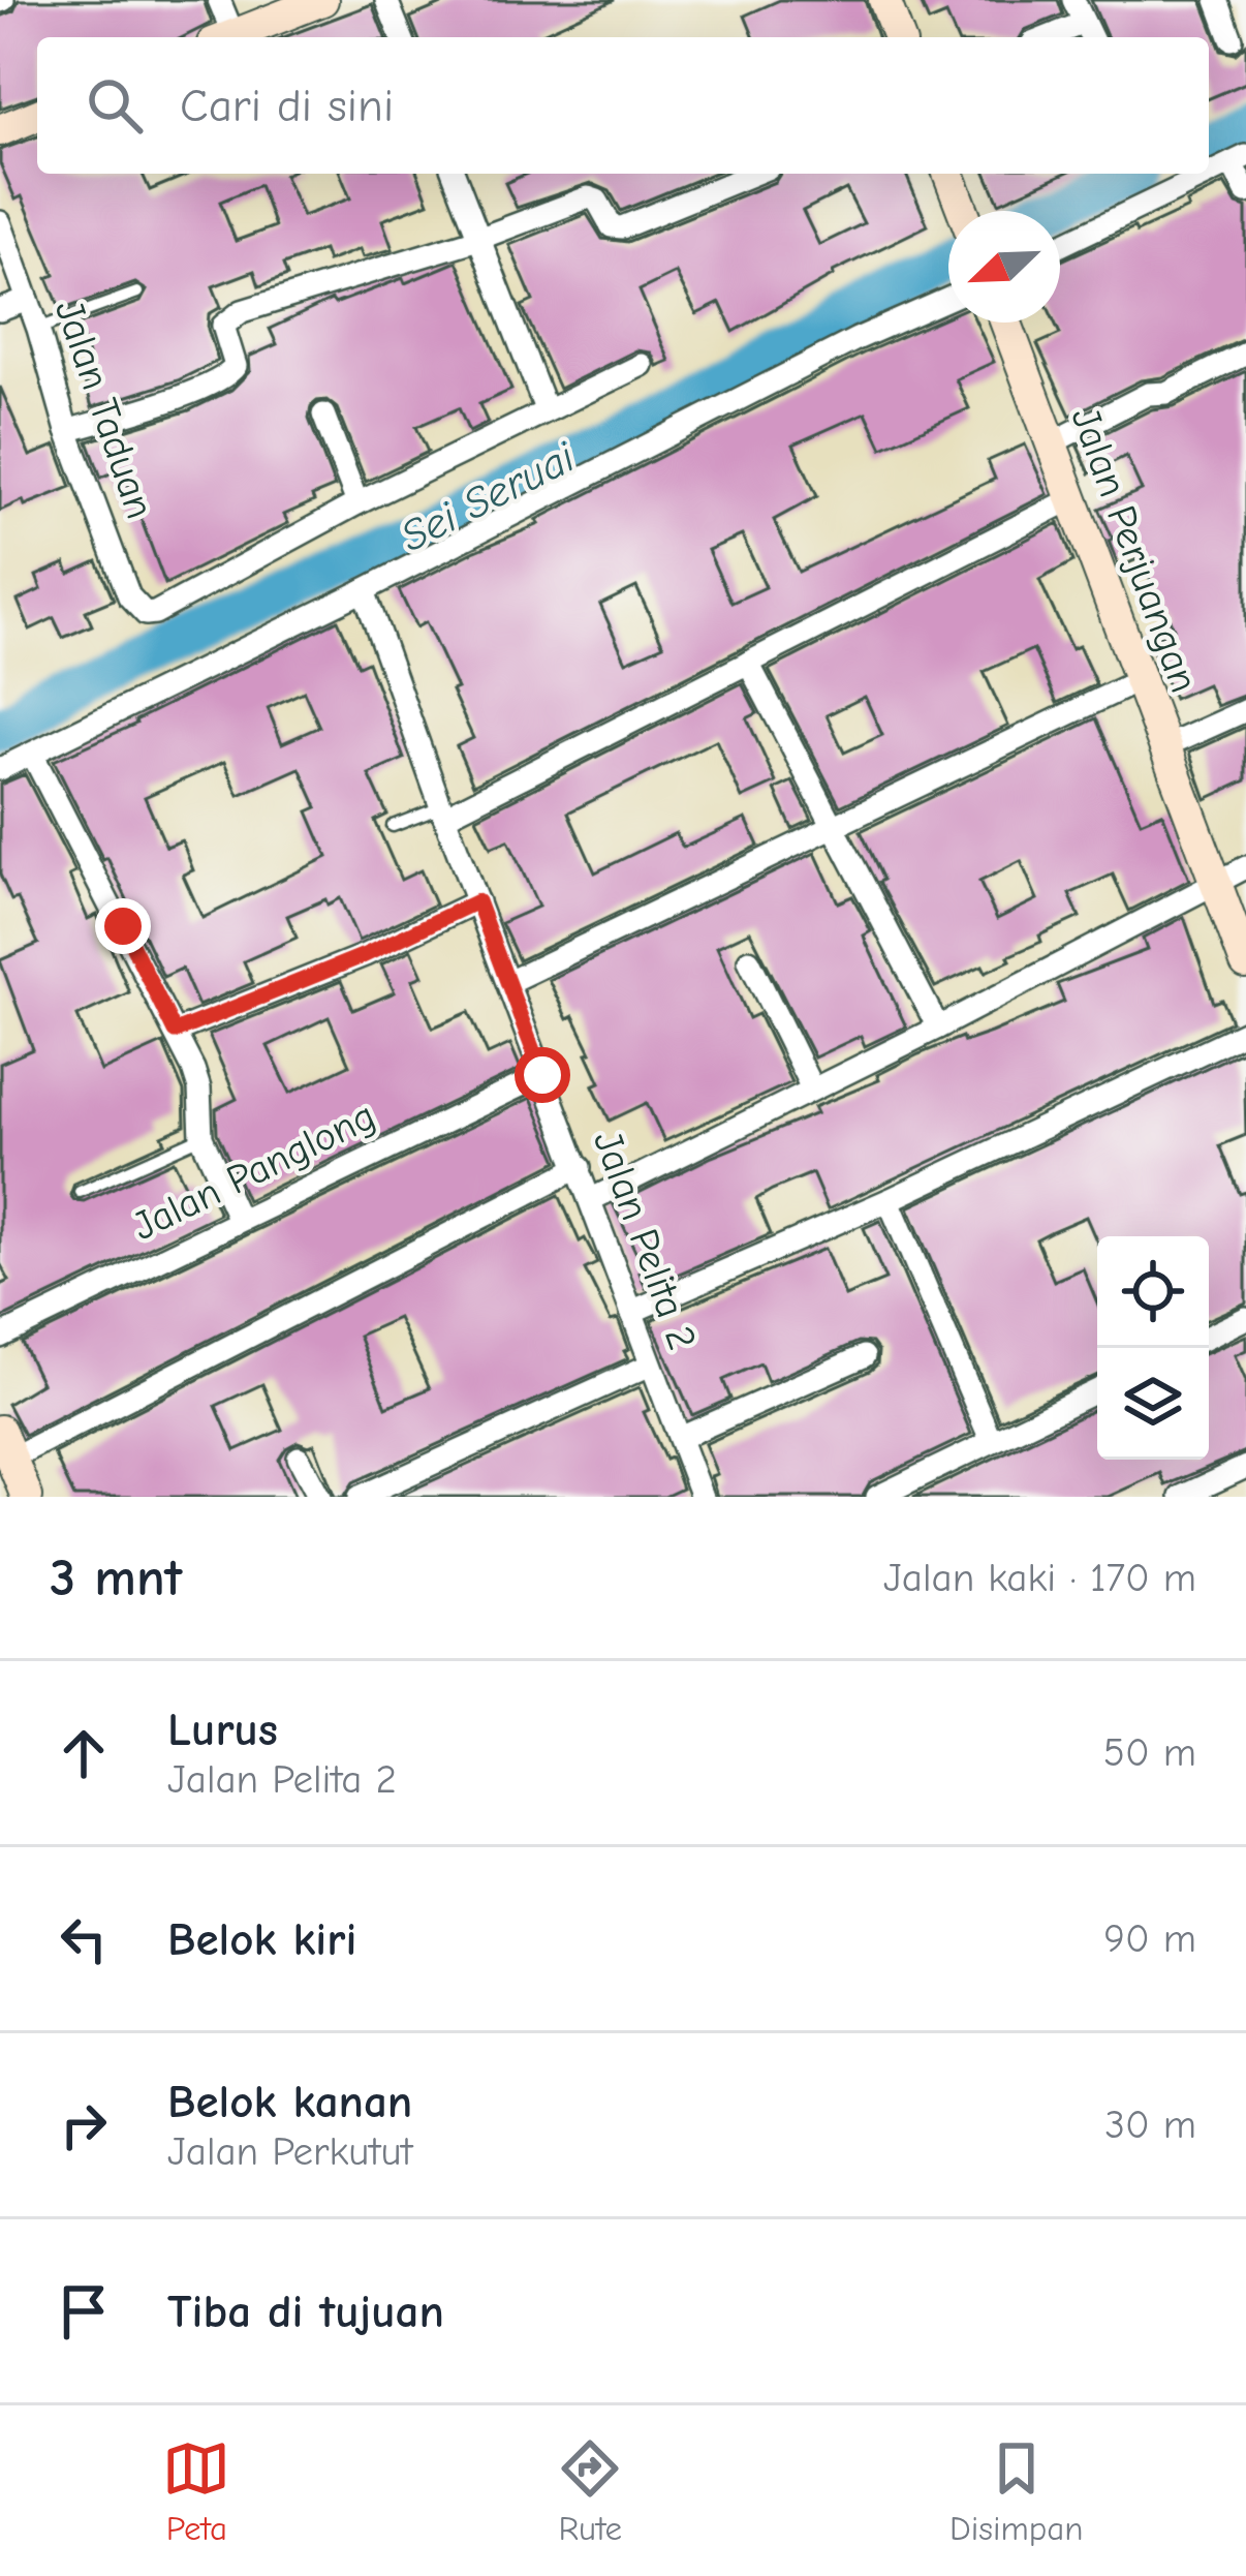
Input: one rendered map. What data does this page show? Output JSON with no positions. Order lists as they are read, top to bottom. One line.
{"streets":{"street":["Jalan Taduan","Jalan Perjuangan","Jalan Panglong","Jalan Pelita 2"]},"crossings":[["Jalan Panglong","Jalan Pelita 2"]],"water":["Sei Seruai"],"north":"bottom left","page":{"search":"Cari di sini","heading":["3 mnt","Jalan kaki · 170 m"],"list":[["Lurus","Jalan Pelita 2","50 m"],["Belok kiri","90 m"],["Belok kanan","Jalan Perkutut","30 m"],"Tiba di tujuan"],"nav":["Peta","Rute","Disimpan"]}}
